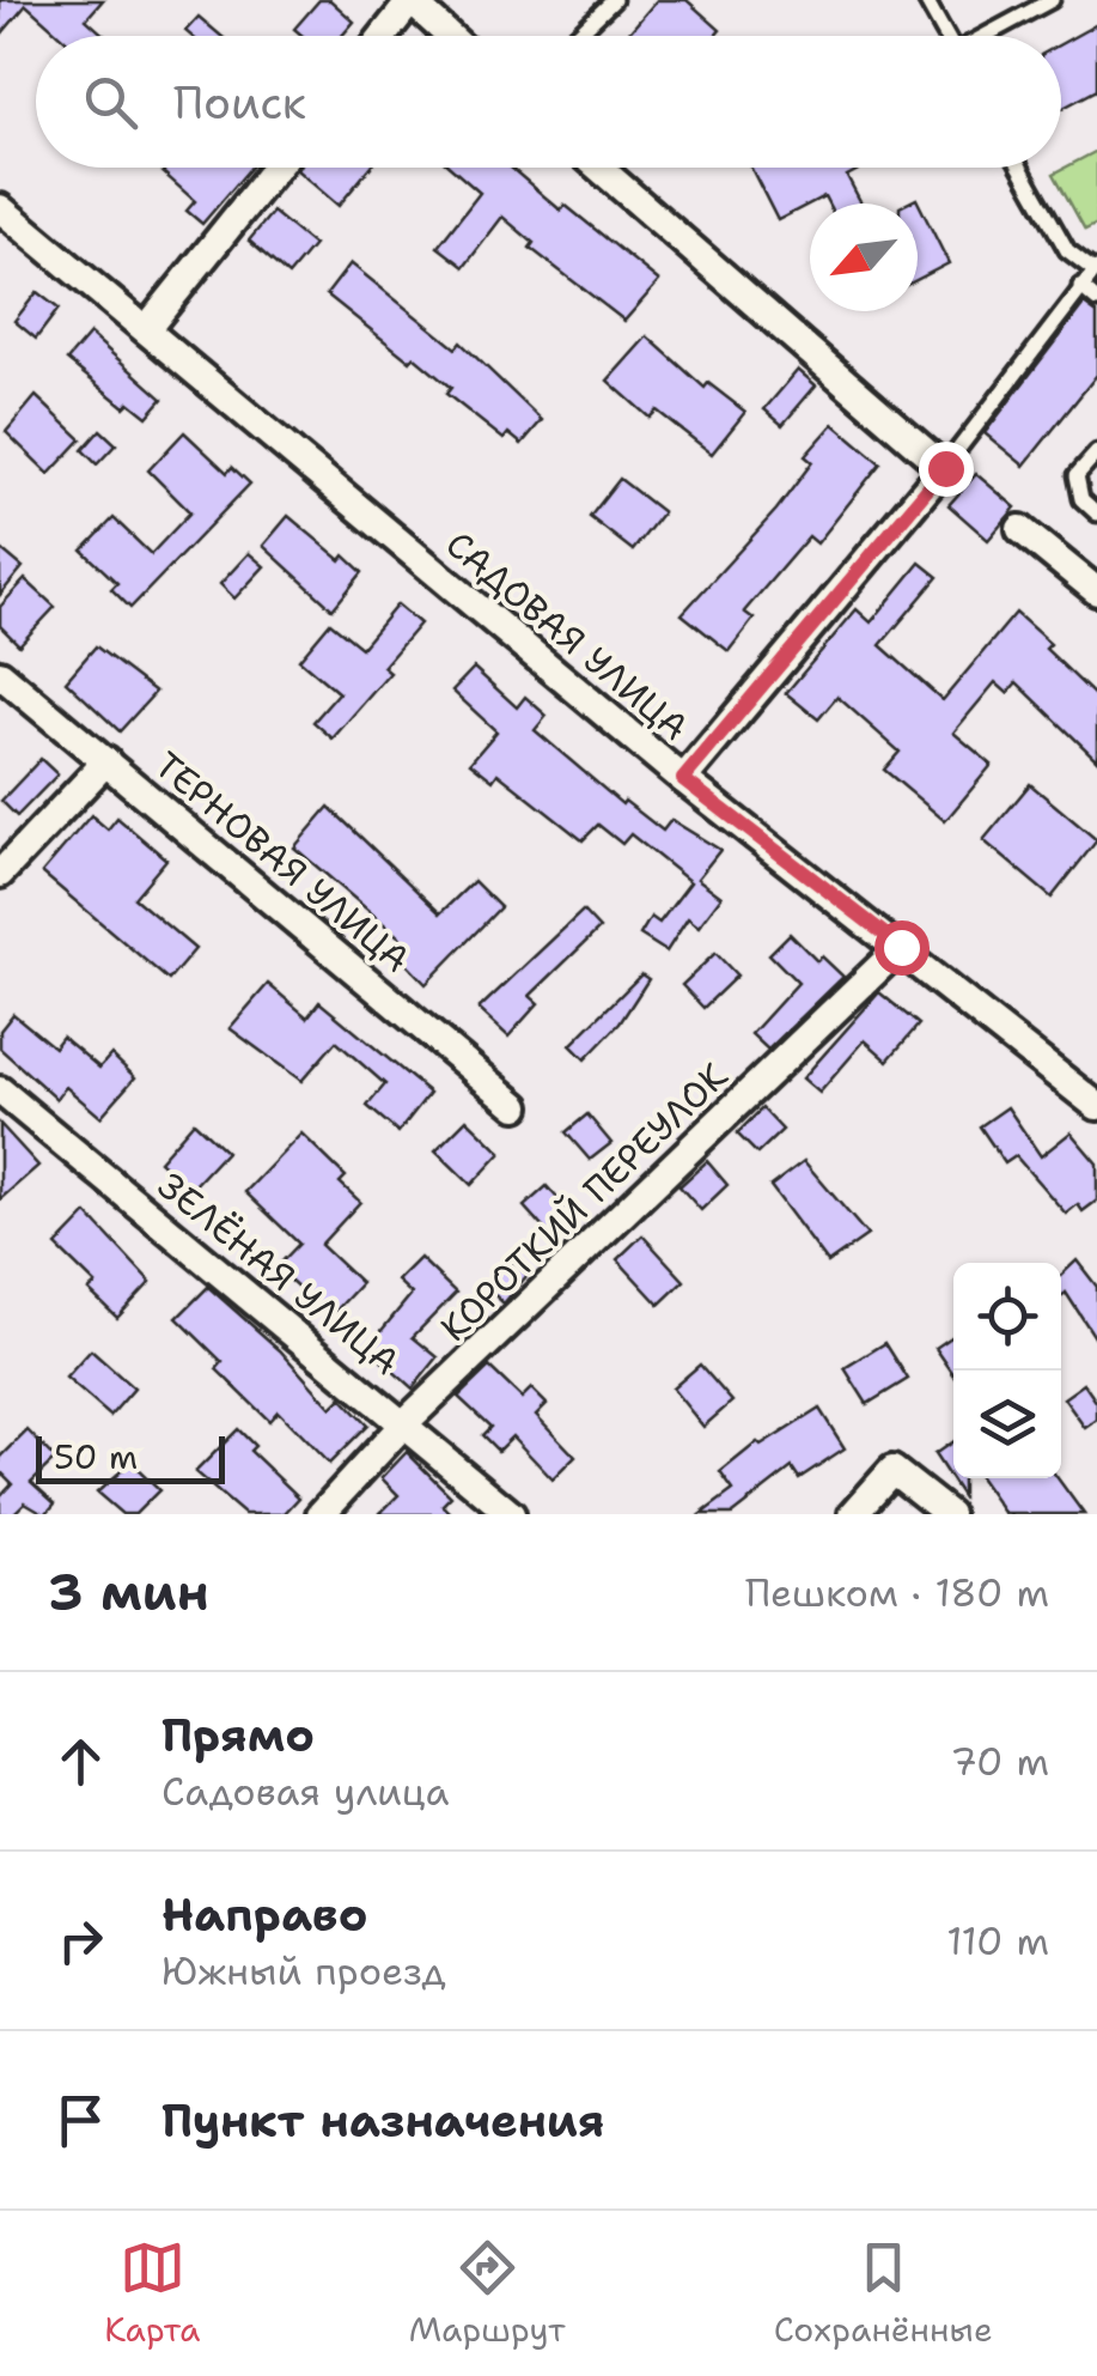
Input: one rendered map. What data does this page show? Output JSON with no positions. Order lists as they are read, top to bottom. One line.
{"streets":{"street":["САДОВАЯ УЛИЦА","ТЕРНОВАЯ УЛИЦА","КОРОТКИЙ ПЕРЕУЛОК","ЗЕЛЁНАЯ УЛИЦА"]},"crossings":[["САДОВАЯ УЛИЦА","КОРОТКИЙ ПЕРЕУЛОК"],["КОРОТКИЙ ПЕРЕУЛОК","ЗЕЛЁНАЯ УЛИЦА"]],"scale_bar":"50 m","north":"bottom left","page":{"search":"Поиск","scale":"50 m","heading":["3 мин","Пешком · 180 m"],"list":[["Прямо","Садовая улица","70 m"],["Направо","Южный проезд","110 m"],"Пункт назначения"],"nav":["Карта","Маршрут","Сохранённые"]}}
